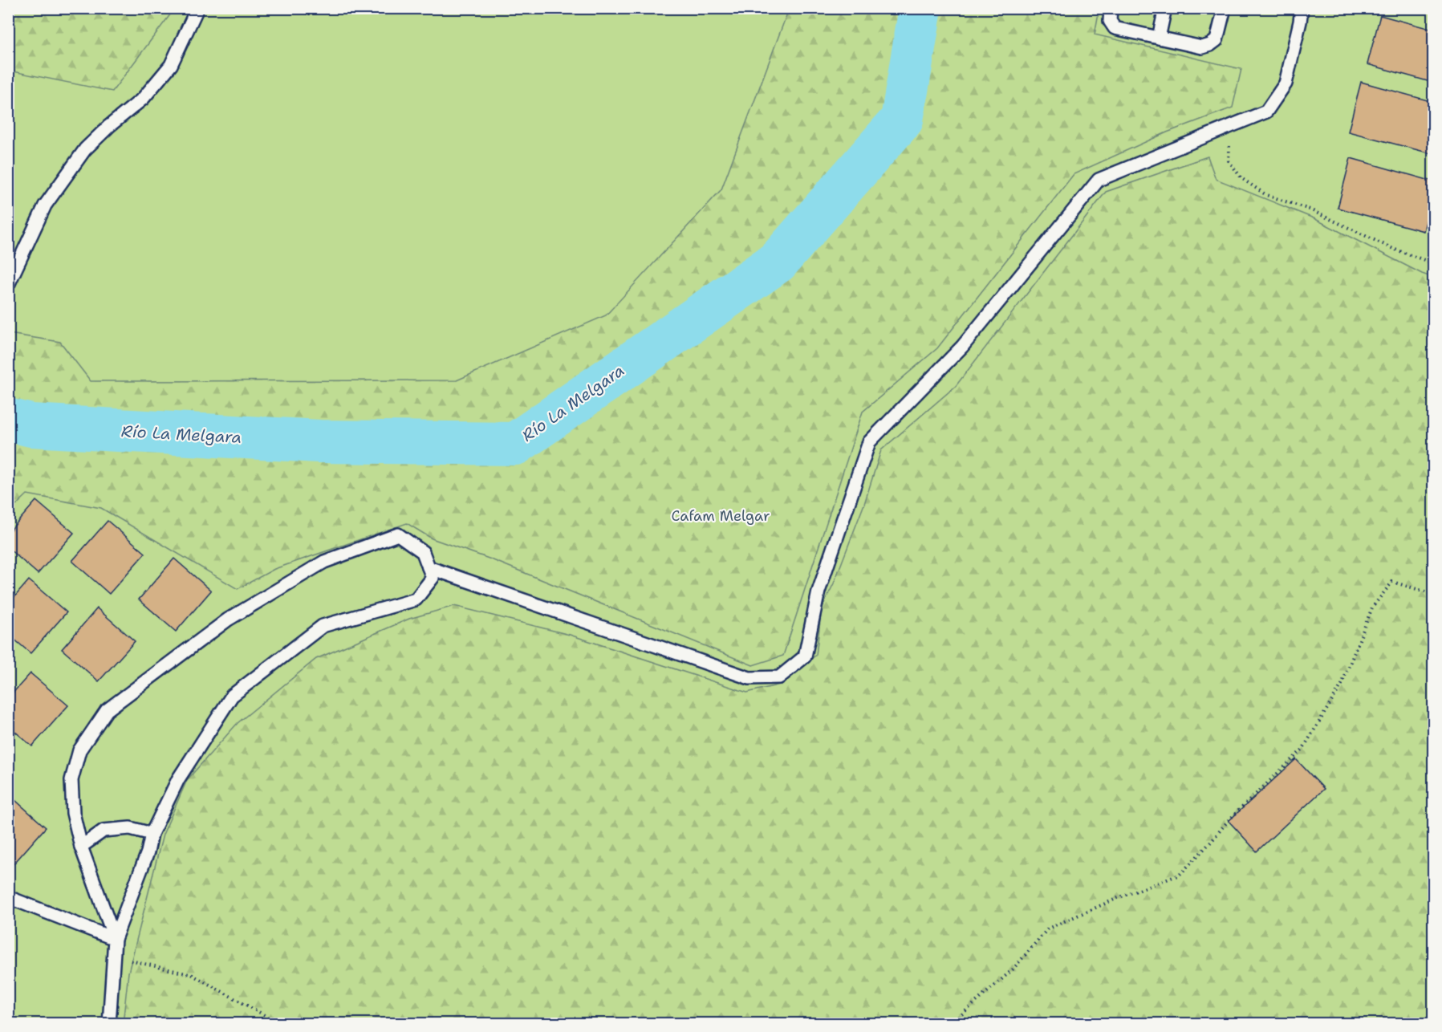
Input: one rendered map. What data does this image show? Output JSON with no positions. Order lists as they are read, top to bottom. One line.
{"water":["Río La Melgara"],"parks":["Cafam Melgar"]}
